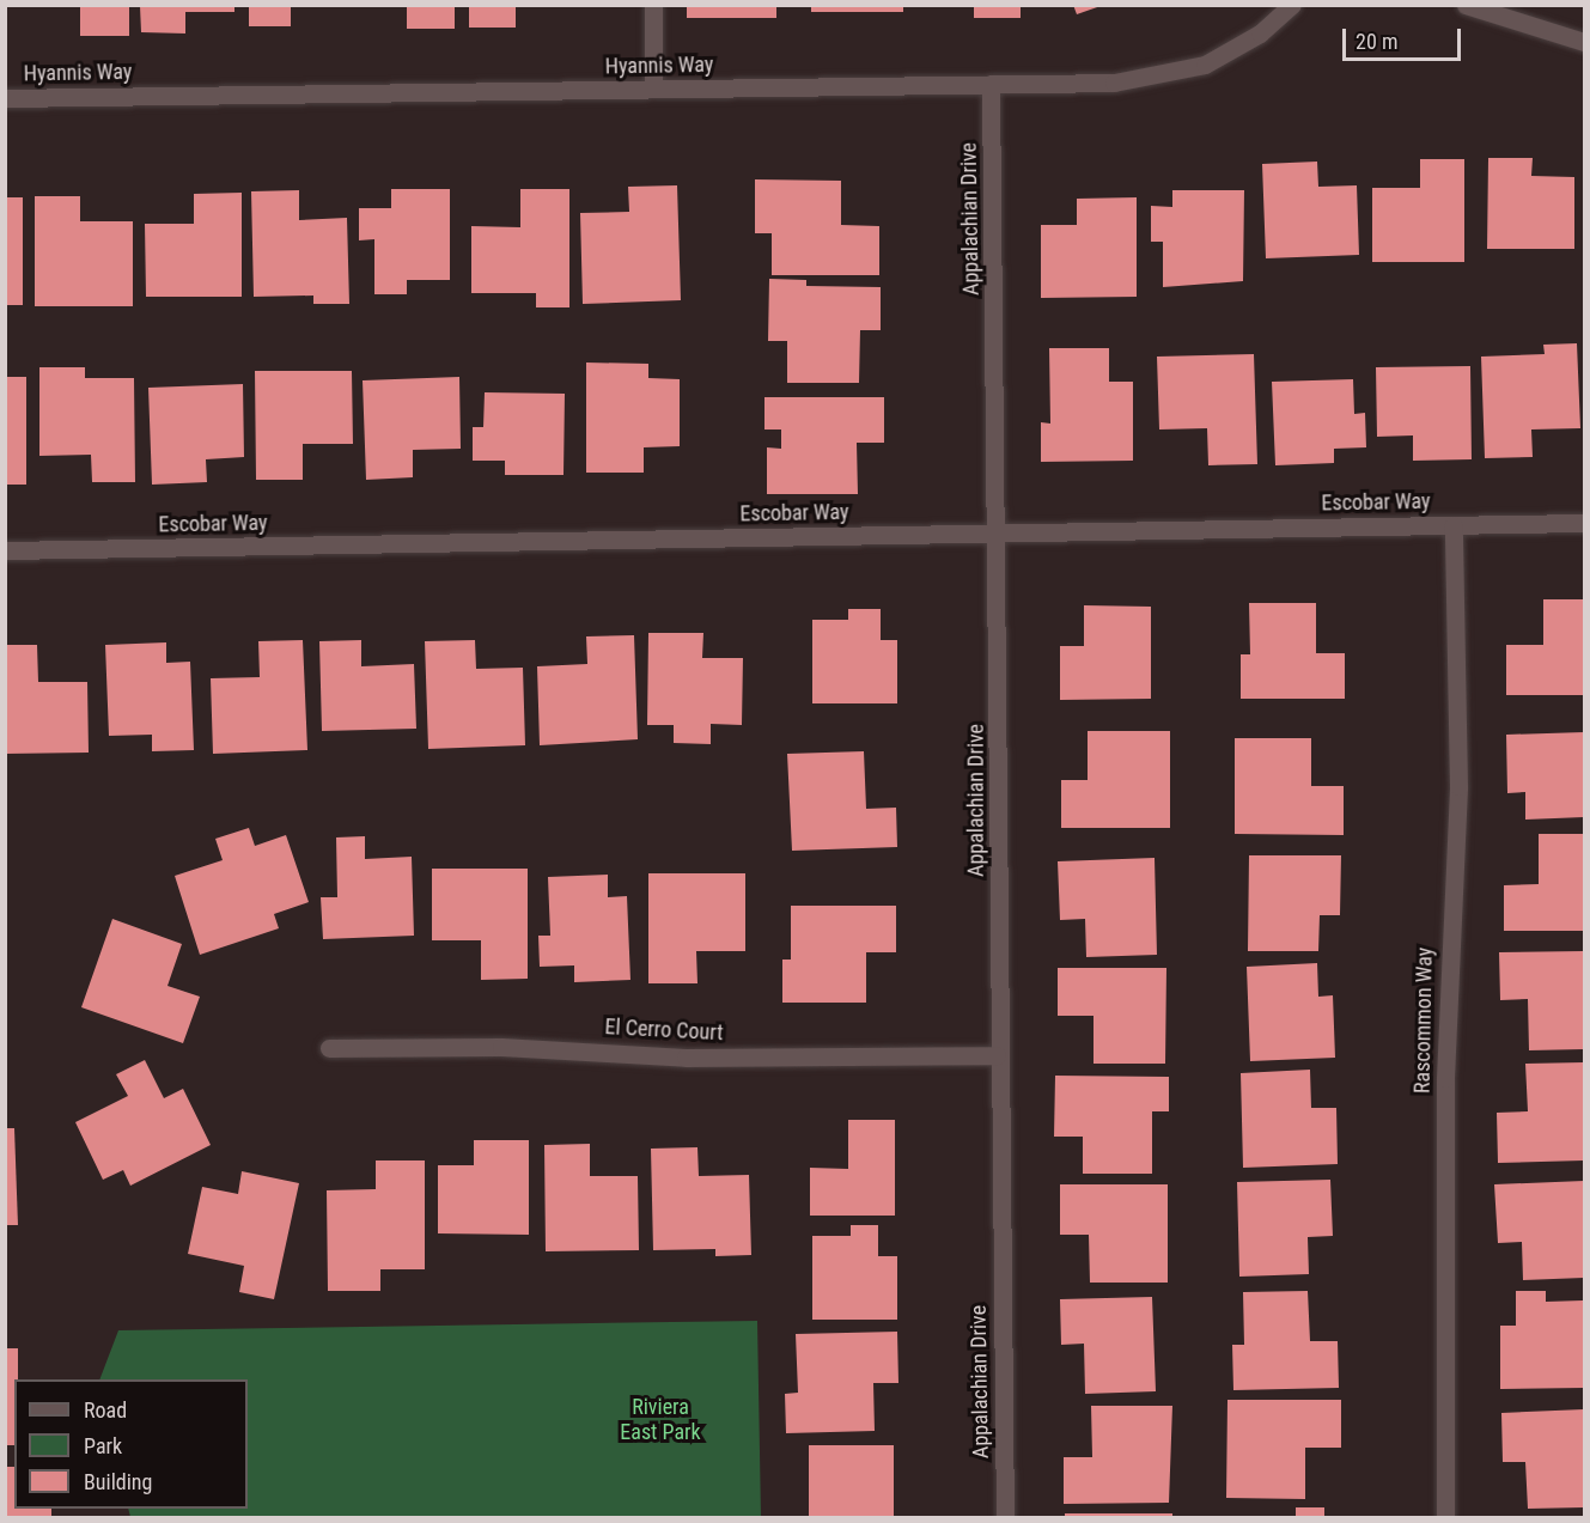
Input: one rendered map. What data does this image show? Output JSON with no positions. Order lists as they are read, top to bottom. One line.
{"streets":{"street":["Hyannis Way","Appalachian Drive","Escobar Way","Rascommon Way","El Cerro Court"]},"crossings":[["Hyannis Way","Appalachian Drive"],["Appalachian Drive","Escobar Way"],["Appalachian Drive","El Cerro Court"],["Escobar Way","Rascommon Way"]],"parks":["Riviera East Park"],"legend":["Road","Park","Building"],"scale_bar":"20 m"}
